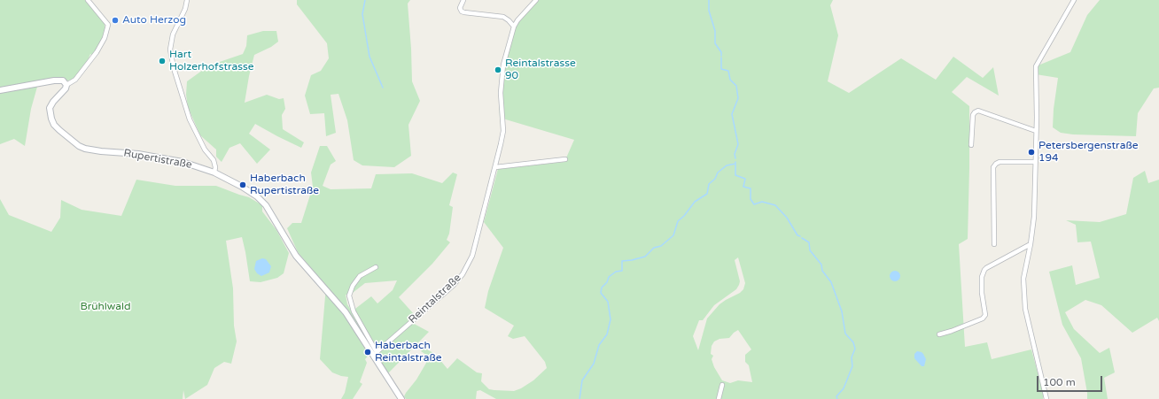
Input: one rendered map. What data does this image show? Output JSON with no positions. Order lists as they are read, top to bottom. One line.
{"streets":{"main road":["Rupertistraße"],"street":["Reintalstraße"]},"crossings":[["Rupertistraße","Reintalstraße"]],"parks":["Brühlwald"],"places":["Auto Herzog","Hart Holzerhofstrasse","Reintalstrasse 90","Petersbergenstraße 194","Haberbach Rupertistraße","Haberbach Reintalstraße"],"scale_bar":"100 m"}
